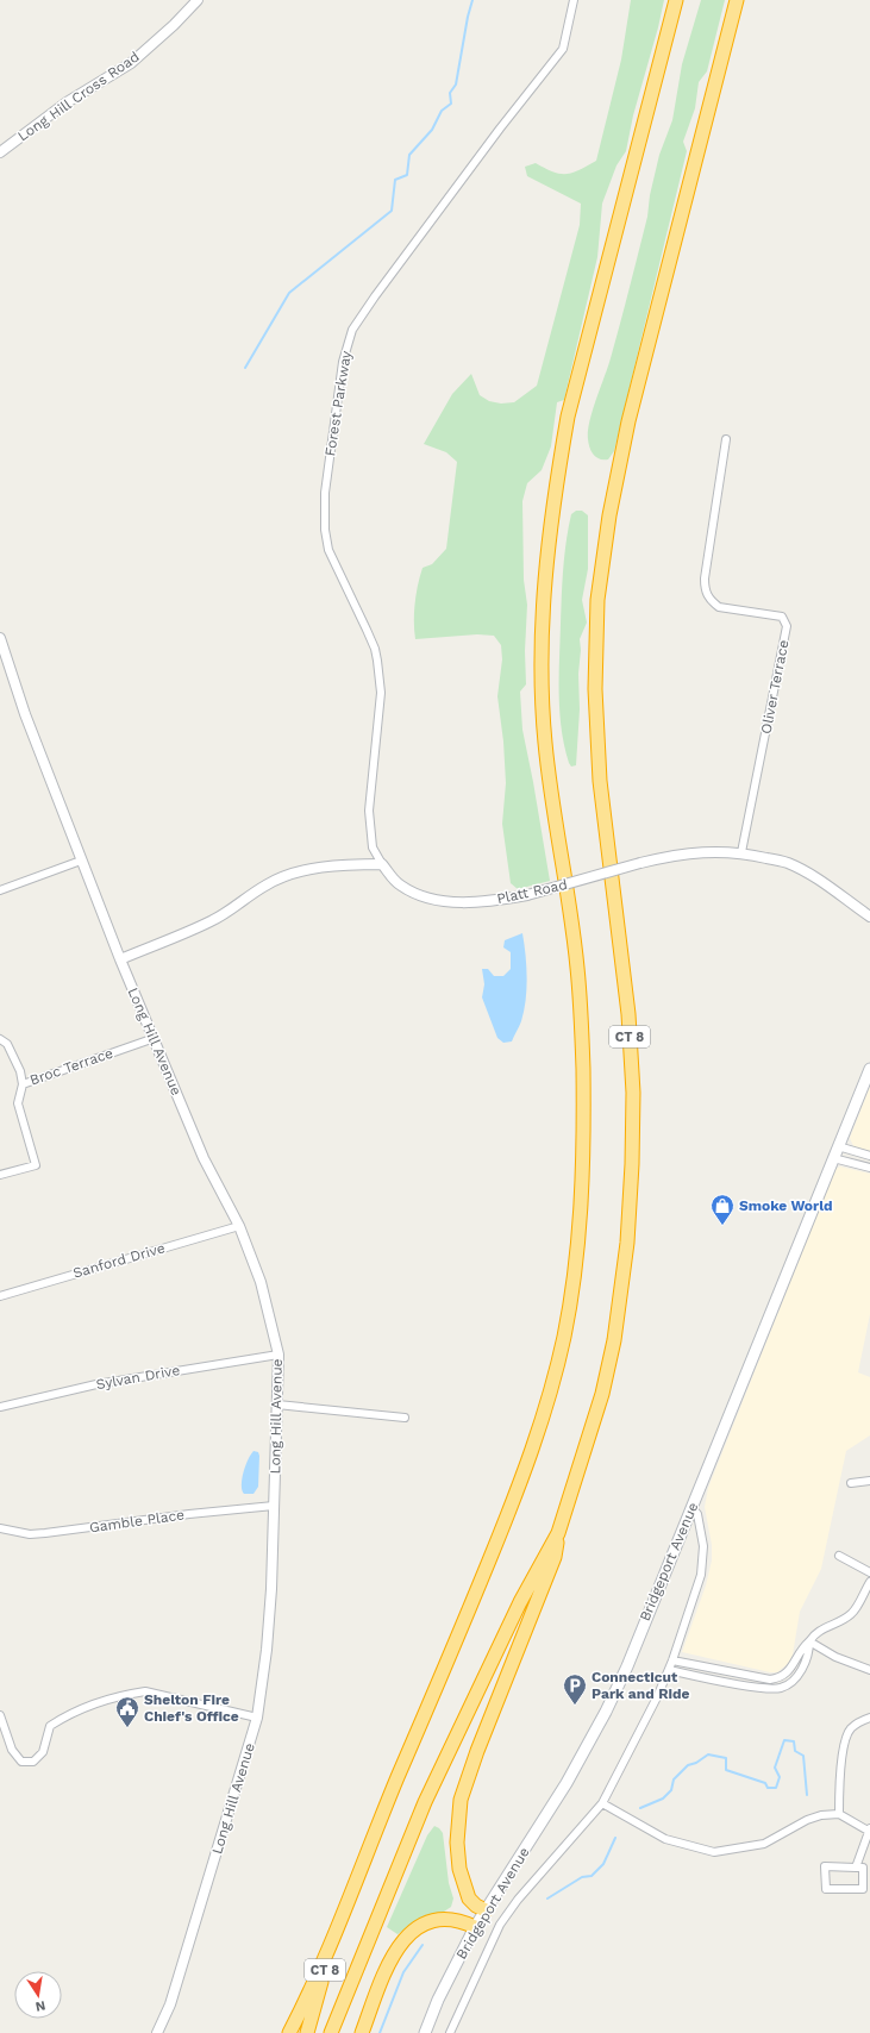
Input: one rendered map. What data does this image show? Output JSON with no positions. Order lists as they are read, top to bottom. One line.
{"streets":{"highway":["CT 8"],"main road":["Bridgeport Avenue"],"street":["Long Hill Cross Road","Forest Parkway","Oliver Terrace","Platt Road","Long Hill Avenue","Broc Terrace","Sanford Drive","Sylvan Drive","Gamble Place"]},"crossings":[["Forest Parkway","Platt Road"],["Oliver Terrace","Platt Road"],["Long Hill Avenue","Broc Terrace"],["Long Hill Avenue","Sanford Drive"],["Long Hill Avenue","Sylvan Drive"],["Long Hill Avenue","Gamble Place"]],"places":{"shop":["Smoke World"],"parking":["Connecticut Park and Ride"],"public building":["Shelton Fire Chief's Office"]},"north":"bottom"}
